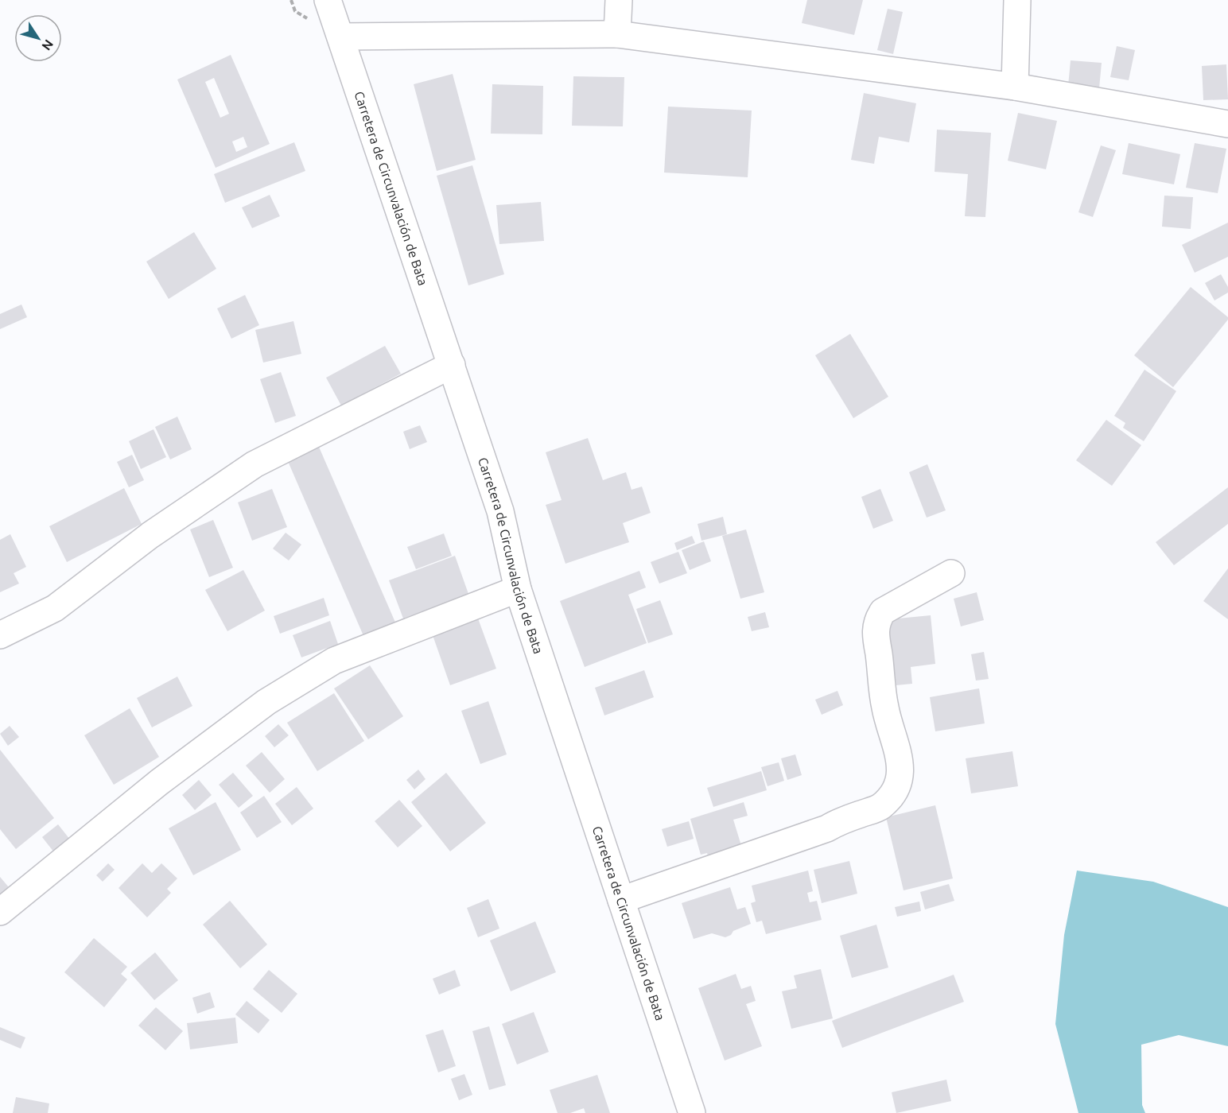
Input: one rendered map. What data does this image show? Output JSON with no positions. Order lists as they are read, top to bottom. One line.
{"streets":{"street":["Carretera de Circunvalación de Bata"]},"north":"bottom right"}
